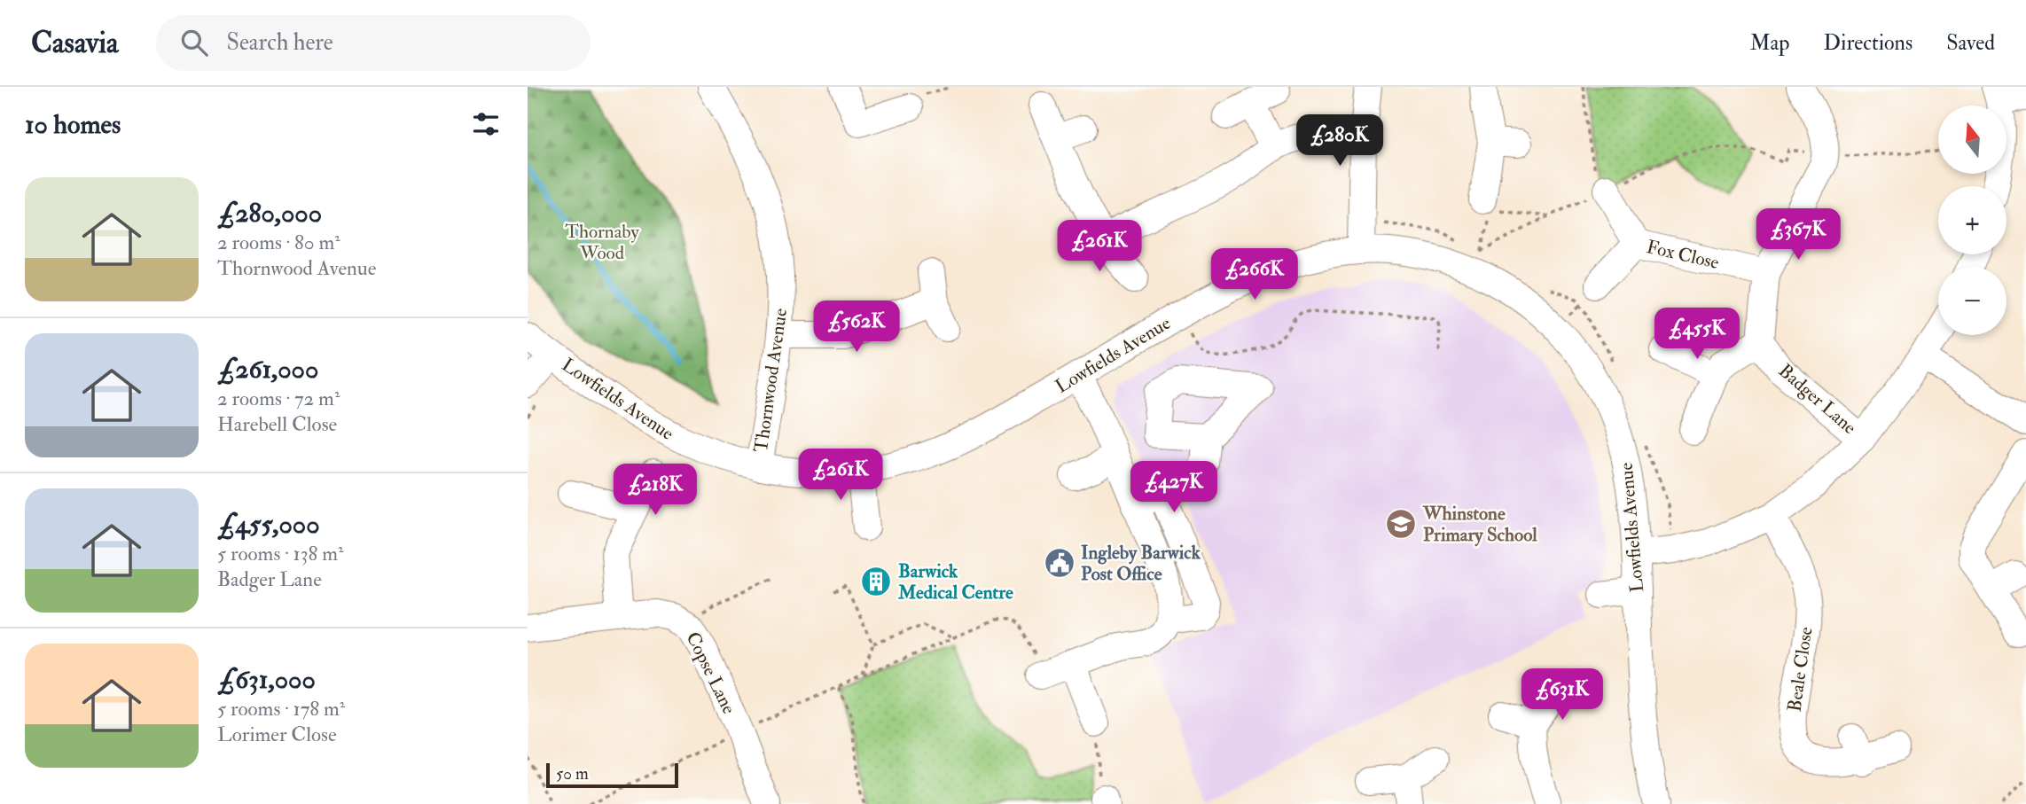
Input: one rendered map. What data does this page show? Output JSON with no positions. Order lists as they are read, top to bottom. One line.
{"streets":{"street":["Fox Close","Lowfields Avenue","Thornwood Avenue","Badger Lane","Beale Close","Copse Lane"]},"crossings":[["Lowfields Avenue","Thornwood Avenue"]],"parks":["Thornaby Wood"],"places":{"school or university":["Whinstone Primary School"],"public building":["Ingleby Barwick Post Office"],"building":["Barwick Medical Centre"]},"scale_bar":"50 m","north":"top","page":{"header":"Casavia","search":"Search here","nav":["Map","Directions","Saved"],"heading":"10 homes","map_buttons":["+","−"],"price":["£280K","£367K","£261K","£266K","£562K","£455K","£261K","£427K","£218K","£631K"],"list":[{"name":"£280,000","note":"2 rooms · 80 m² · Thornwood Avenue"},{"name":"£261,000","note":"2 rooms · 72 m² · Harebell Close"},{"name":"£455,000","note":"5 rooms · 138 m² · Badger Lane"},{"name":"£631,000","note":"5 rooms · 178 m² · Lorimer Close"}],"scale":"50 m"}}
